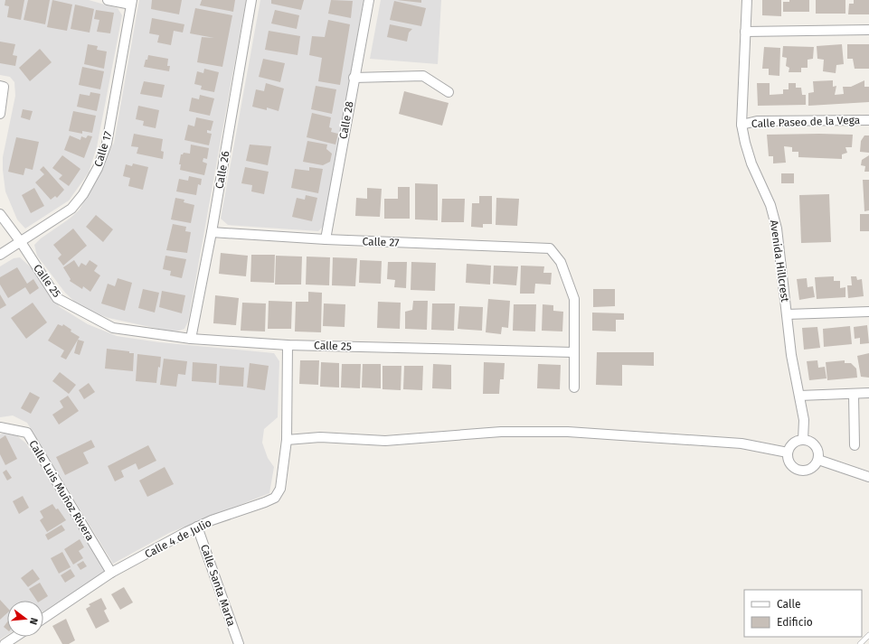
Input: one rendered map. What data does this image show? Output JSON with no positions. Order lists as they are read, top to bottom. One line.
{"streets":{"street":["Calle 28","Calle Paseo de la Vega","Calle 17","Calle 26","Calle 27","Avenida Hillcrest","Calle 25","Calle Luis Muñoz Rivera","Calle 4 de Julio","Calle Santa Marta"]},"crossings":[["Calle 28","Calle 27"],["Calle Paseo de la Vega","Avenida Hillcrest"],["Calle 17","Calle 25"],["Calle 26","Calle 27"],["Calle 26","Calle 25"],["Calle 27","Calle 25"],["Calle Luis Muñoz Rivera","Calle 4 de Julio"],["Calle 4 de Julio","Calle Santa Marta"]],"legend":["Calle","Edificio"],"north":"right"}
